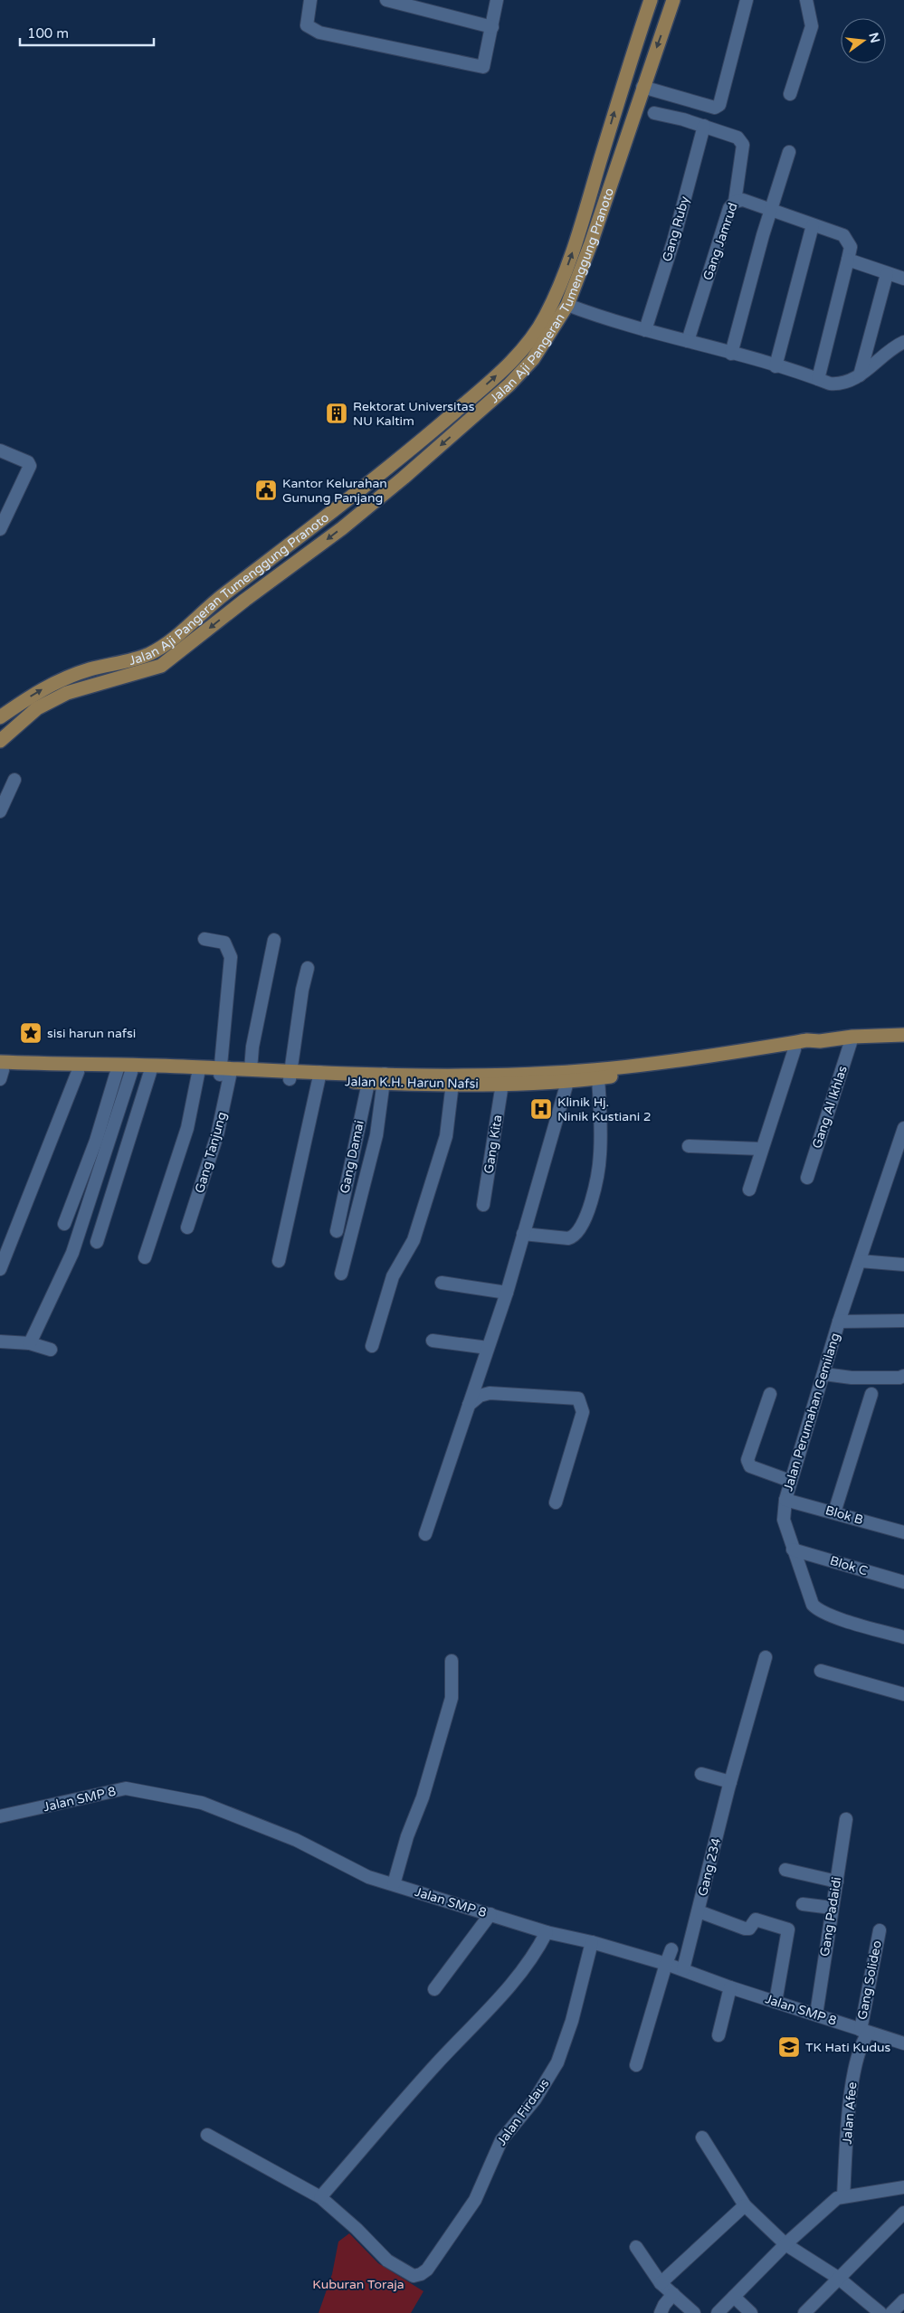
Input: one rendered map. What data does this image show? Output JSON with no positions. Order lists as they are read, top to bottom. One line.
{"streets":{"main road":["Jalan Aji Pangeran Tumenggung Pranoto","Jalan K.H. Harun Nafsi"],"street":["Gang Ruby","Gang Jamrud","Gang Al Ikhlas","Gang Kita","Gang Tanjung","Gang Damai","Jalan Perumahan Gemilang","Blok B","Blok C","Jalan SMP 8","Gang 234","Gang Padaidi","Gang Solideo","Jalan Firdaus","Jalan Afee"]},"crossings":[["Gang Ruby","Gang Jamrud"],["Jalan K.H. Harun Nafsi","Gang Al Ikhlas"],["Jalan K.H. Harun Nafsi","Gang Kita"],["Jalan K.H. Harun Nafsi","Gang Tanjung"],["Jalan K.H. Harun Nafsi","Gang Damai"],["Jalan Perumahan Gemilang","Blok B"],["Jalan Perumahan Gemilang","Blok C"],["Jalan SMP 8","Gang 234"],["Jalan SMP 8","Gang Padaidi"],["Jalan SMP 8","Gang Solideo"],["Jalan SMP 8","Jalan Firdaus"],["Jalan SMP 8","Jalan Afee"],["Gang Solideo","Jalan Afee"]],"parks":["Kuburan Toraja"],"places":{"building":["Rektorat Universitas NU Kaltim"],"public building":["Kantor Kelurahan Gunung Panjang"],"place":["sisi harun nafsi"],"hospital":["Klinik Hj. Ninik Kustiani 2"],"school or university":["TK Hati Kudus"]},"scale_bar":"100 m","north":"right"}
